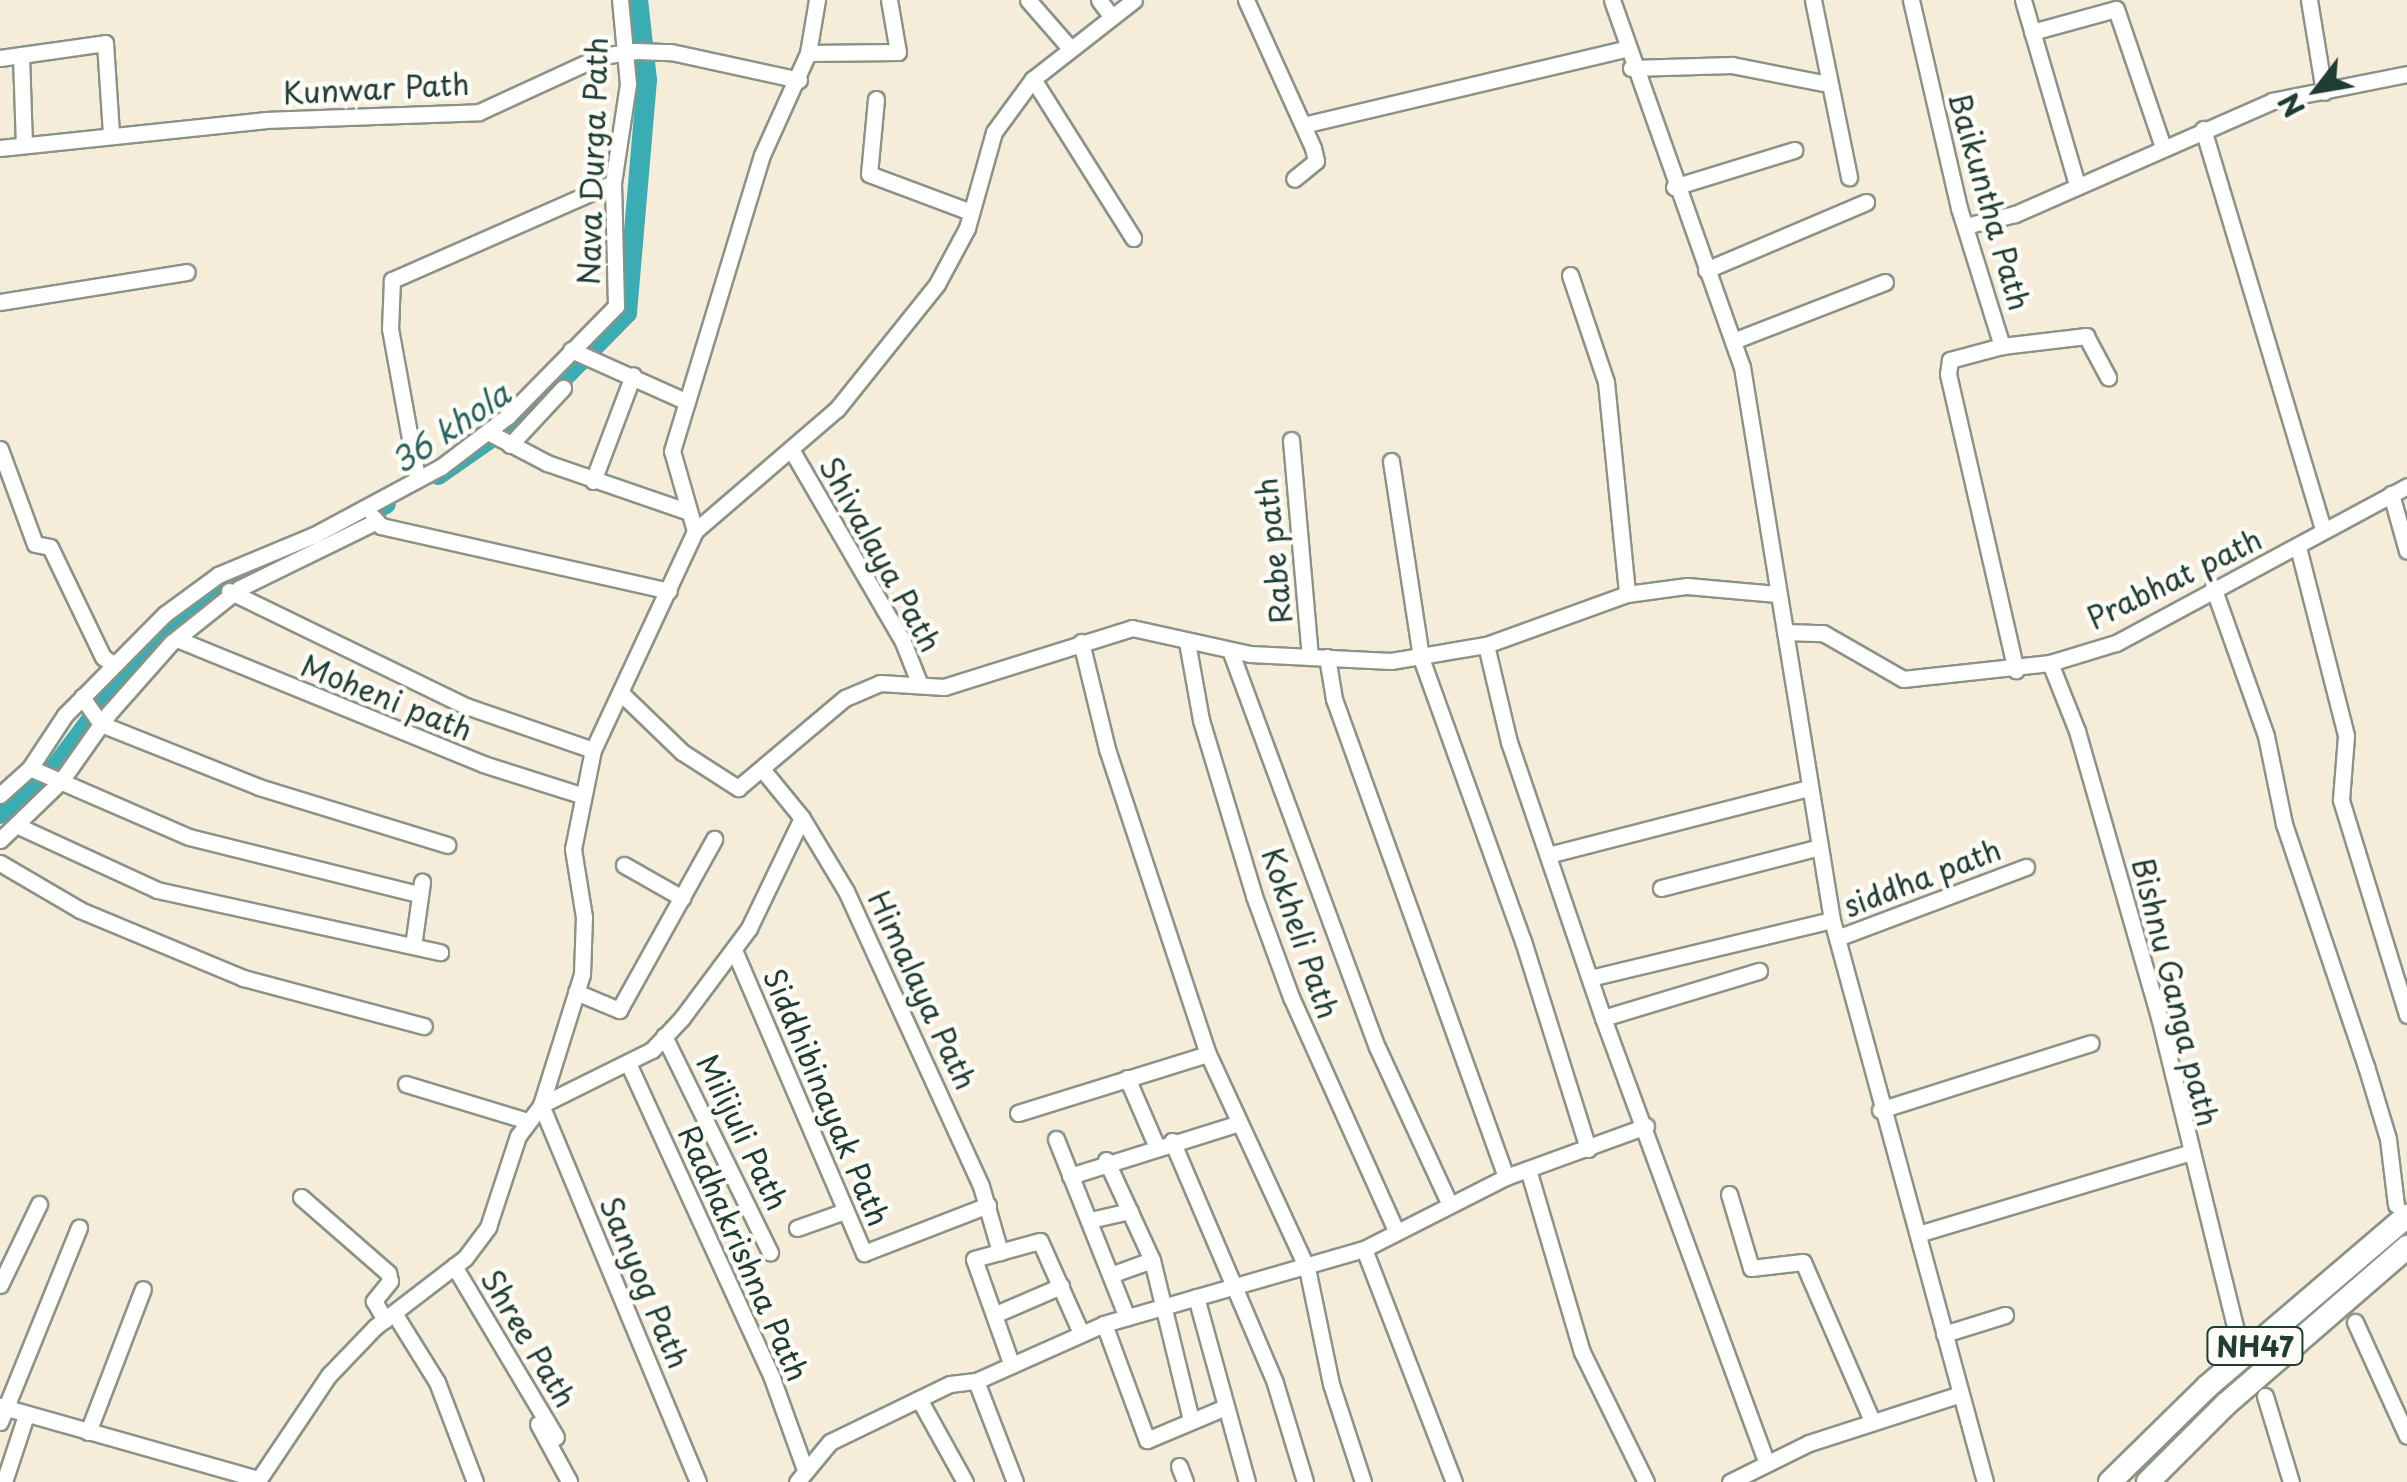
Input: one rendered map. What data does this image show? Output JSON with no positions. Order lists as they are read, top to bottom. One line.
{"streets":{"highway":["NH47"],"street":["Kunwar Path","Nava Durga Path","Baikuntha Path","Rabe path","Shivalaya Path","Prabhat path","Moheni path","siddha path","Kokheli Path","Himalaya Path","Bishnu Ganga path","Siddhibinayak Path","Milijuli Path","Radhakrishna Path","Sanyog Path","Shree Path"]},"crossings":[["Kunwar Path","Nava Durga Path"],["Baikuntha Path","Prabhat path"],["Prabhat path","Bishnu Ganga path"],["Himalaya Path","Siddhibinayak Path"]],"water":["36 khola"],"north":"bottom left"}
